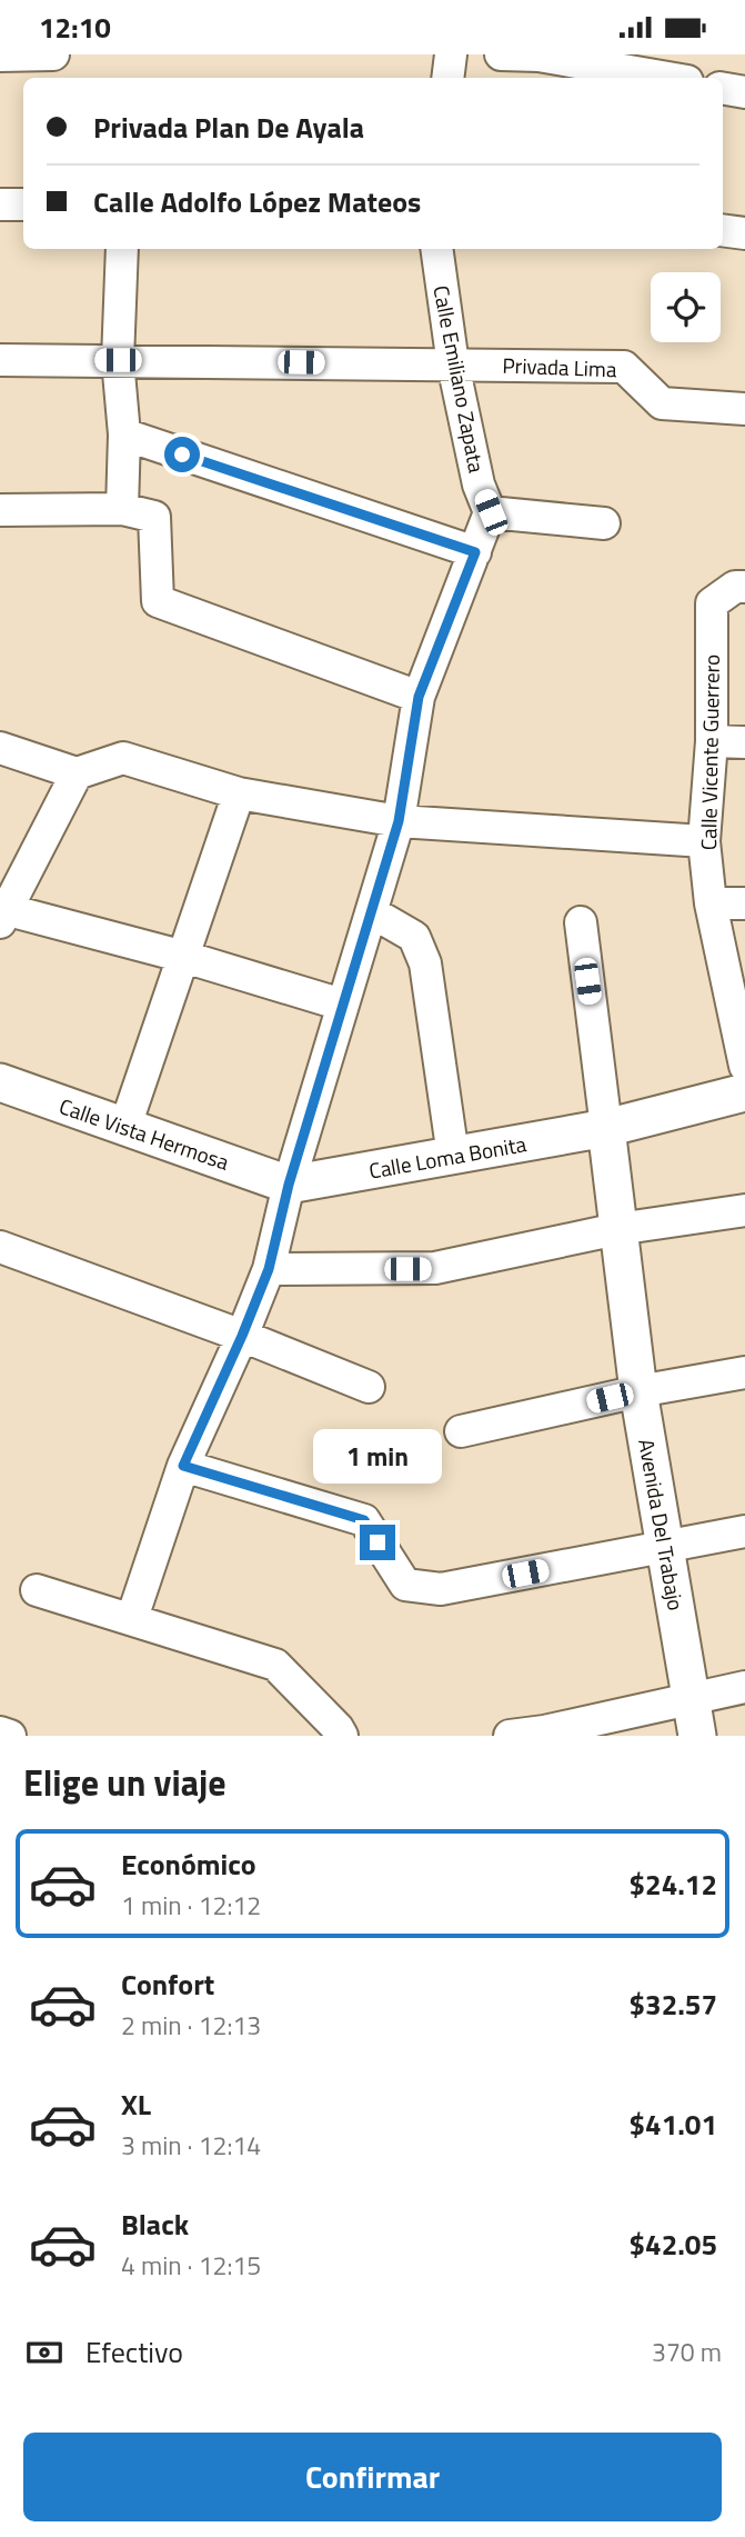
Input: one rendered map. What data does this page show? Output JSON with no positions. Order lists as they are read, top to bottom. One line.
{"streets":{"street":["Privada Lima","Calle Emiliano Zapata","Calle Vicente Guerrero","Calle Vista Hermosa","Calle Loma Bonita","Avenida Del Trabajo"]},"crossings":[["Privada Lima","Calle Emiliano Zapata"],["Calle Vista Hermosa","Calle Loma Bonita"],["Calle Loma Bonita","Avenida Del Trabajo"]],"page":{"status":"12:10","banner":["Privada Plan De Ayala","Calle Adolfo López Mateos"],"bubble":"1 min","heading":"Elige un viaje","list":[{"name":"Económico","note":"1 min · 12:12","value":"$24.12"},{"name":"Confort","note":"2 min · 12:13","value":"$32.57"},{"name":"XL","note":"3 min · 12:14","value":"$41.01"},{"name":"Black","note":"4 min · 12:15","value":"$42.05"}],"pay":["Efectivo","370 m"],"buttons":"Confirmar"}}
